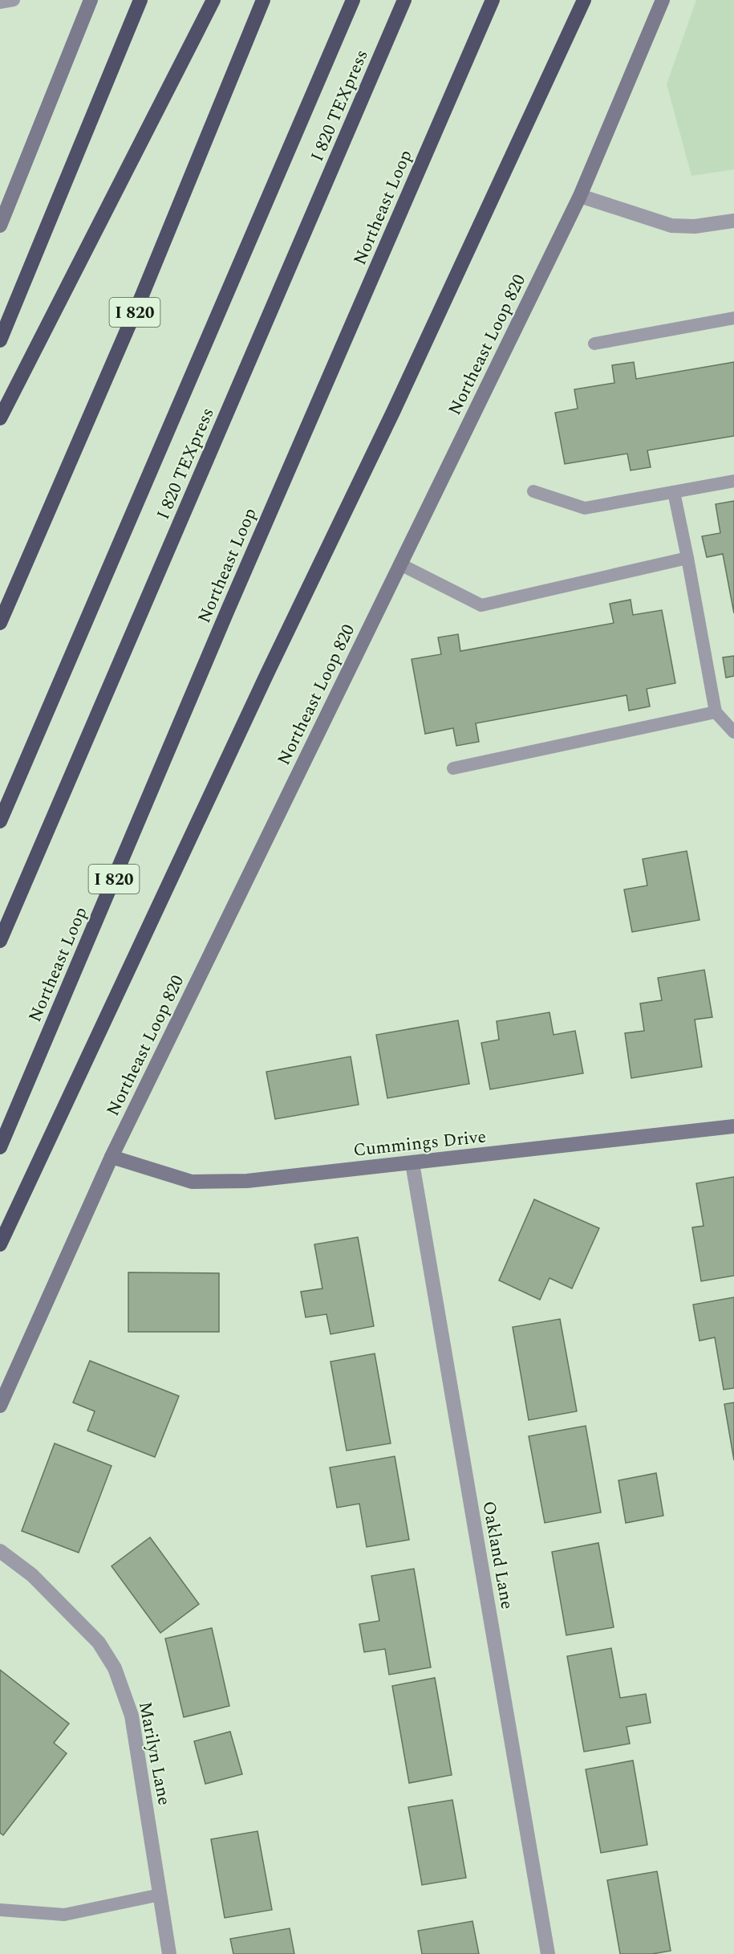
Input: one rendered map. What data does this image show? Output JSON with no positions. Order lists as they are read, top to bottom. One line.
{"streets":{"highway":["I 820 TEXpress","Northeast Loop","I 820"],"main road":["Northeast Loop 820","Cummings Drive"],"street":["Oakland Lane","Marilyn Lane"]},"crossings":[["Northeast Loop 820","Cummings Drive"],["Cummings Drive","Oakland Lane"]]}
